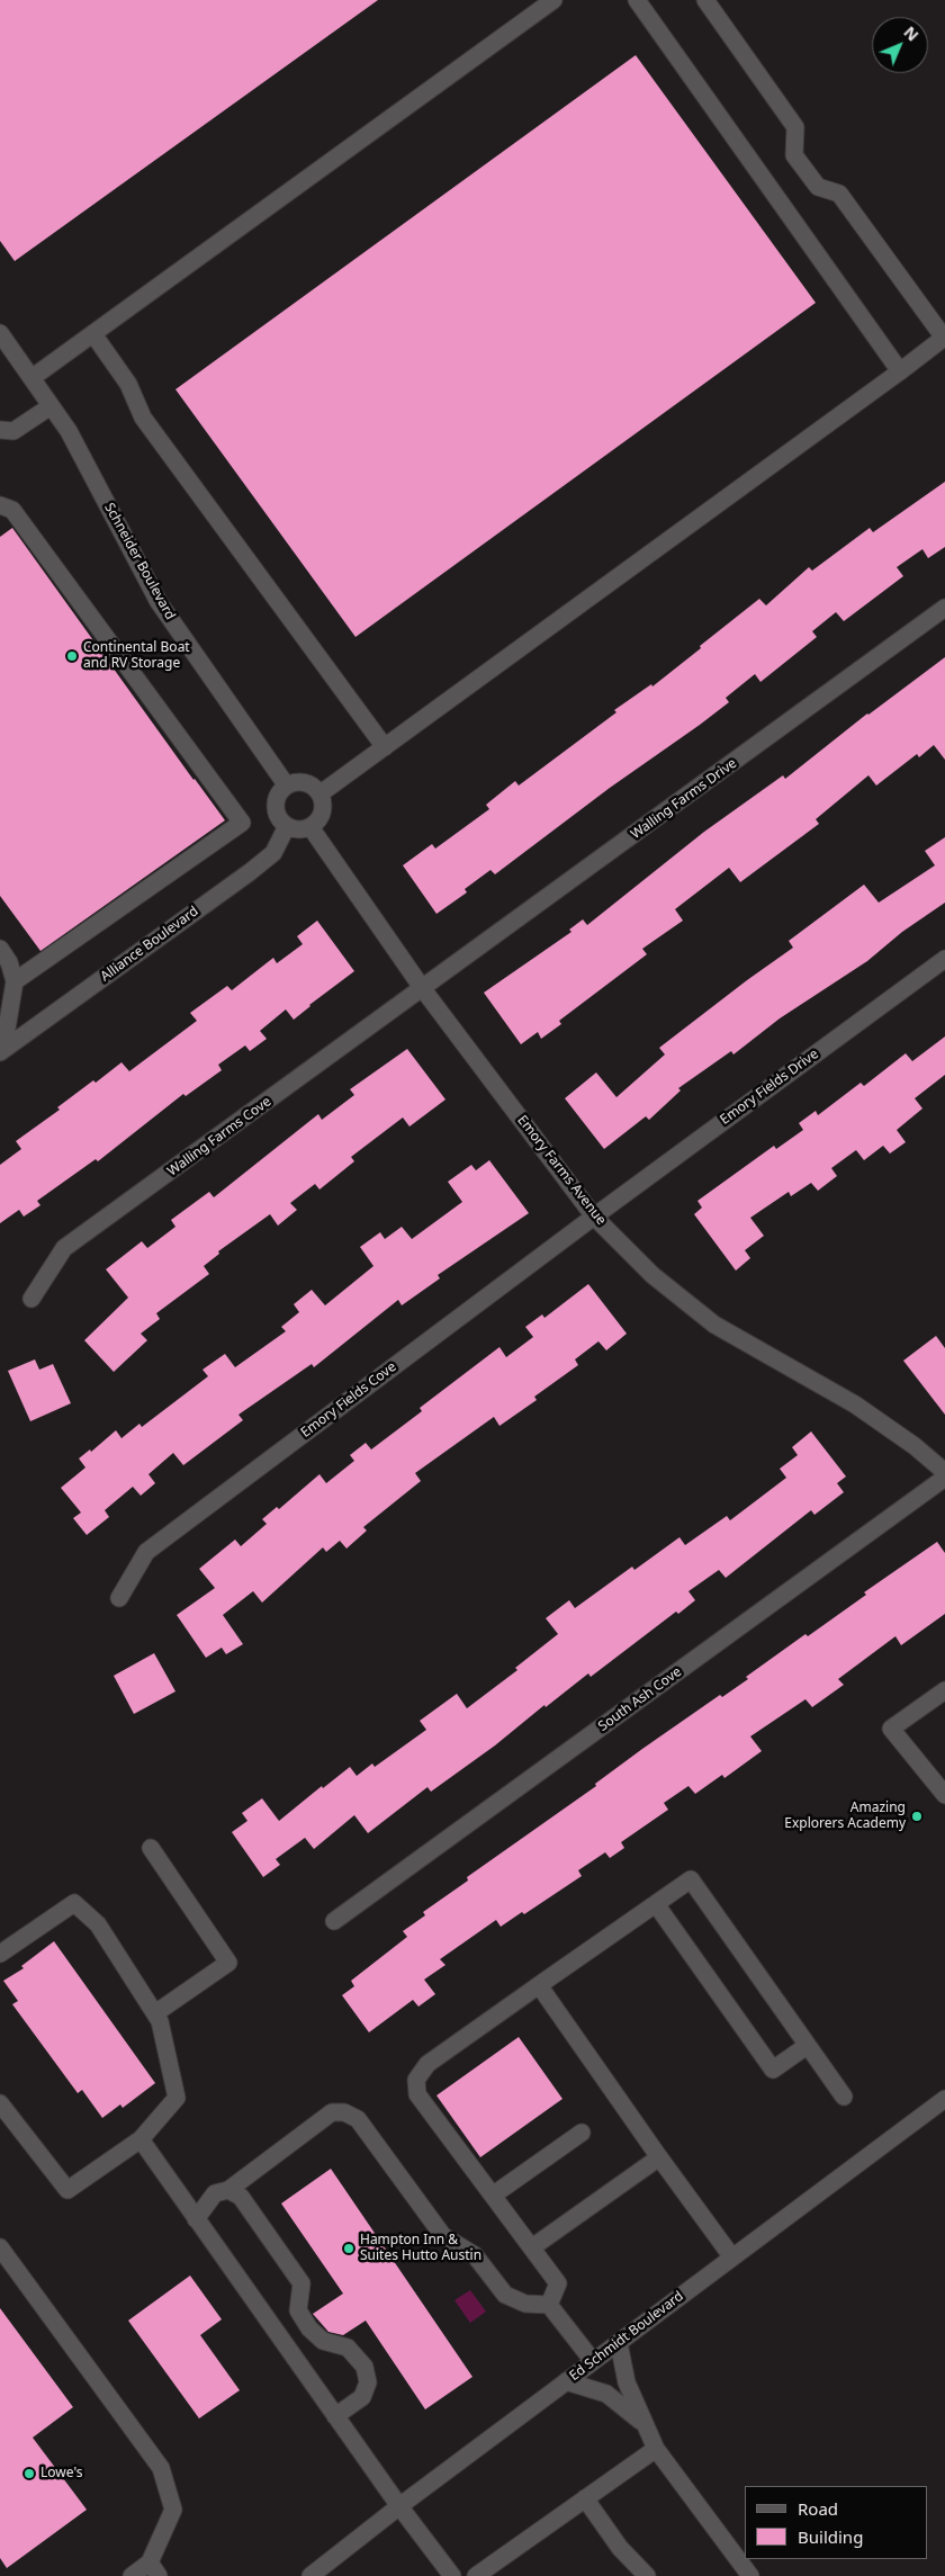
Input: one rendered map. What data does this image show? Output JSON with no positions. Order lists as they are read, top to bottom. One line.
{"streets":{"street":["Schneider Boulevard","Walling Farms Drive","Alliance Boulevard","Emory Fields Drive","Walling Farms Cove","Emory Farms Avenue","Emory Fields Cove","South Ash Cove","Ed Schmidt Boulevard"]},"crossings":[["Schneider Boulevard","Alliance Boulevard"],["Schneider Boulevard","Emory Farms Avenue"],["Walling Farms Drive","Walling Farms Cove"],["Walling Farms Drive","Emory Farms Avenue"],["Alliance Boulevard","Emory Farms Avenue"],["Emory Fields Drive","Emory Farms Avenue"],["Emory Fields Drive","Emory Fields Cove"],["Walling Farms Cove","Emory Farms Avenue"],["Emory Farms Avenue","Emory Fields Cove"]],"places":["Continental Boat and RV Storage","Amazing Explorers Academy","Hampton Inn & Suites Hutto Austin","Lowe's"],"legend":["Road","Building"],"north":"top right"}
